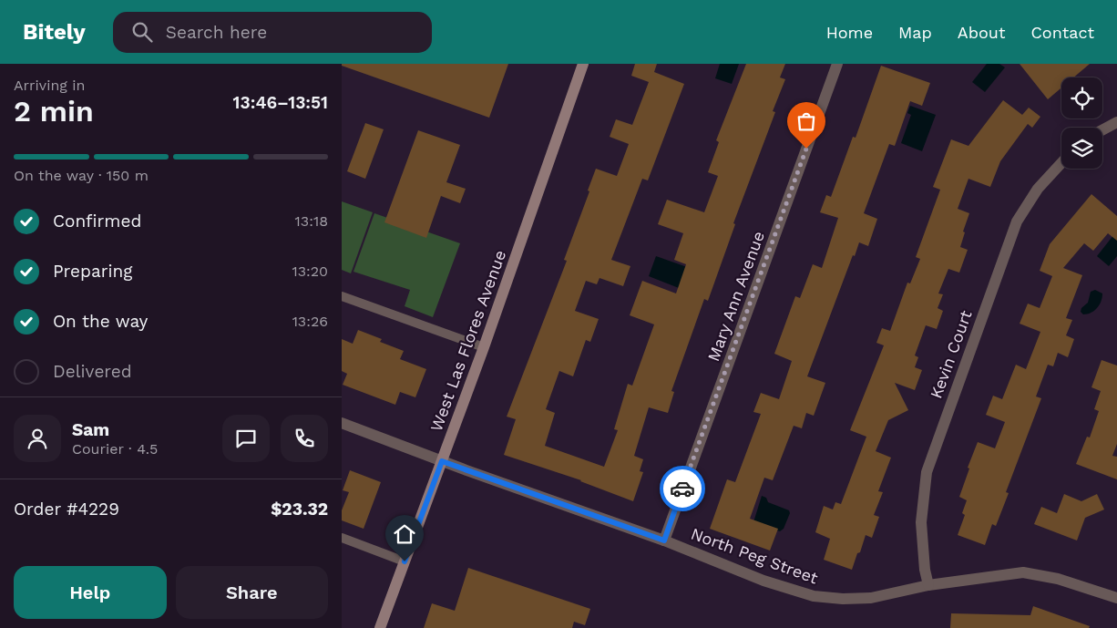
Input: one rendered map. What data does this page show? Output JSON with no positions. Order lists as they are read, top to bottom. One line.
{"streets":{"main road":["West Las Flores Avenue"],"street":["Mary Ann Avenue","Kevin Court","North Peg Street"]},"crossings":[["Mary Ann Avenue","North Peg Street"],["West Las Flores Avenue","North Peg Street"],["Kevin Court","North Peg Street"]],"page":{"header":"Bitely","search":"Search here","nav":["Home","Map","About","Contact"],"heading":["2 min","Arriving in","13:46–13:51"],"panel":["Sam","Courier · 4.5","Order #4229","$23.32"],"bar":"On the way · 150 m","list":[["Confirmed","13:18"],["Preparing","13:20"],["On the way","13:26"],"Delivered"],"buttons":["Help","Share"]}}
